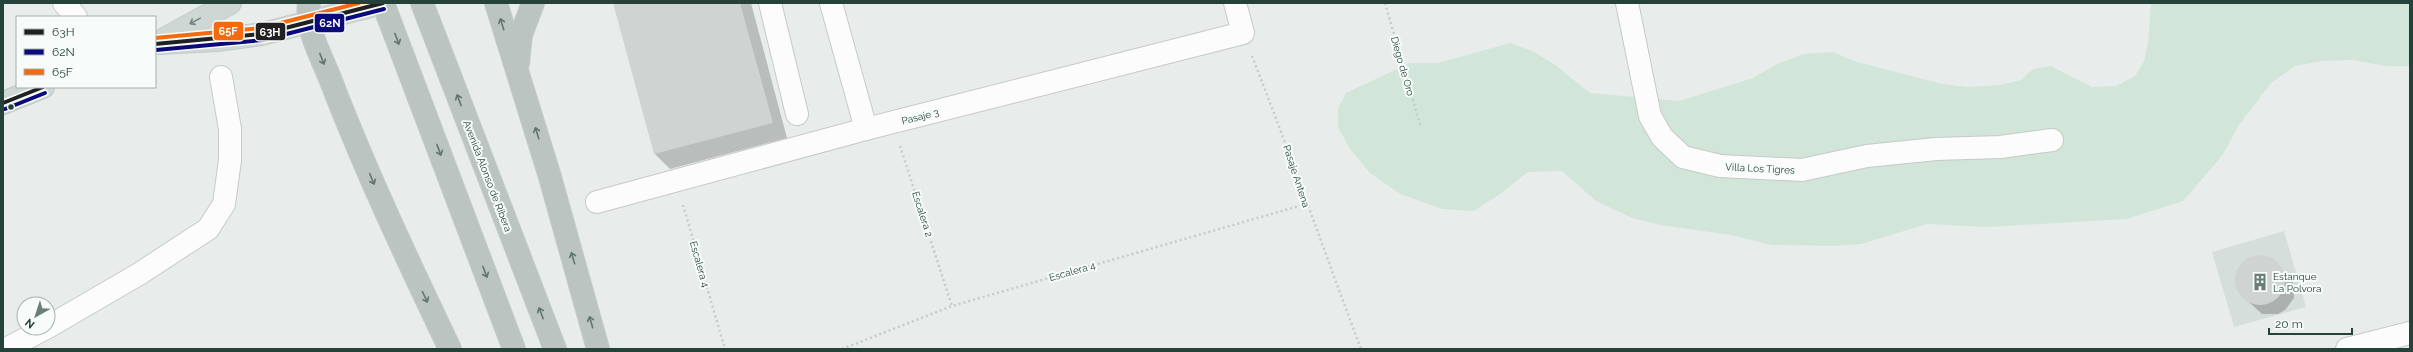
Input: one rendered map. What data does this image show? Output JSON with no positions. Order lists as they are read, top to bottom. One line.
{"streets":{"highway":["Avenida Alonso de Ribera"],"street":["Pasaje 3","Villa Los Tigres"],"path":["Diego de Oro","Pasaje Antena","Escalera 2","Escalera 4"]},"crossings":[["Pasaje 3","Pasaje Antena"],["Pasaje 3","Escalera 2"],["Pasaje 3","Escalera 4"],["Pasaje Antena","Escalera 4"],["Escalera 2","Escalera 4"]],"places":{"building":["Estanque La Polvora"]},"lines":["transit line 63H","transit line 65F","transit line 62N"],"legend":["63H","62N","65F"],"scale_bar":"20 m","north":"bottom left"}
